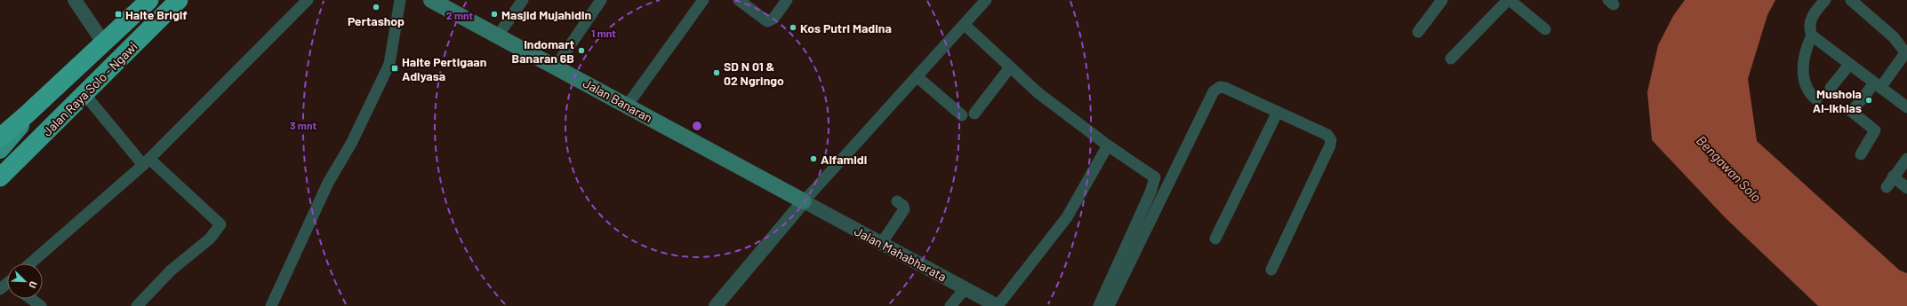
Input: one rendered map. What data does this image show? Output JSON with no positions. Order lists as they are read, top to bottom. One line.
{"streets":{"highway":["Jalan Raya Solo - Ngawi"],"main road":["Jalan Banaran"],"street":["Jalan Mahabharata"]},"crossings":[["Jalan Banaran","Jalan Mahabharata"]],"water":["Bengawan Solo"],"places":{"other":["Pertashop","Masjid Mujahidin","Kos Putri Madina","Indomart Banaran 6B","SD N 01 & 02 Ngringo","Mushola Al-Ikhlas","Alfamidi"],"transit":["Halte Brigif","Halte Pertigaan Adiyasa"]},"north":"bottom right","rings":["2 mnt","1 mnt","3 mnt"]}
